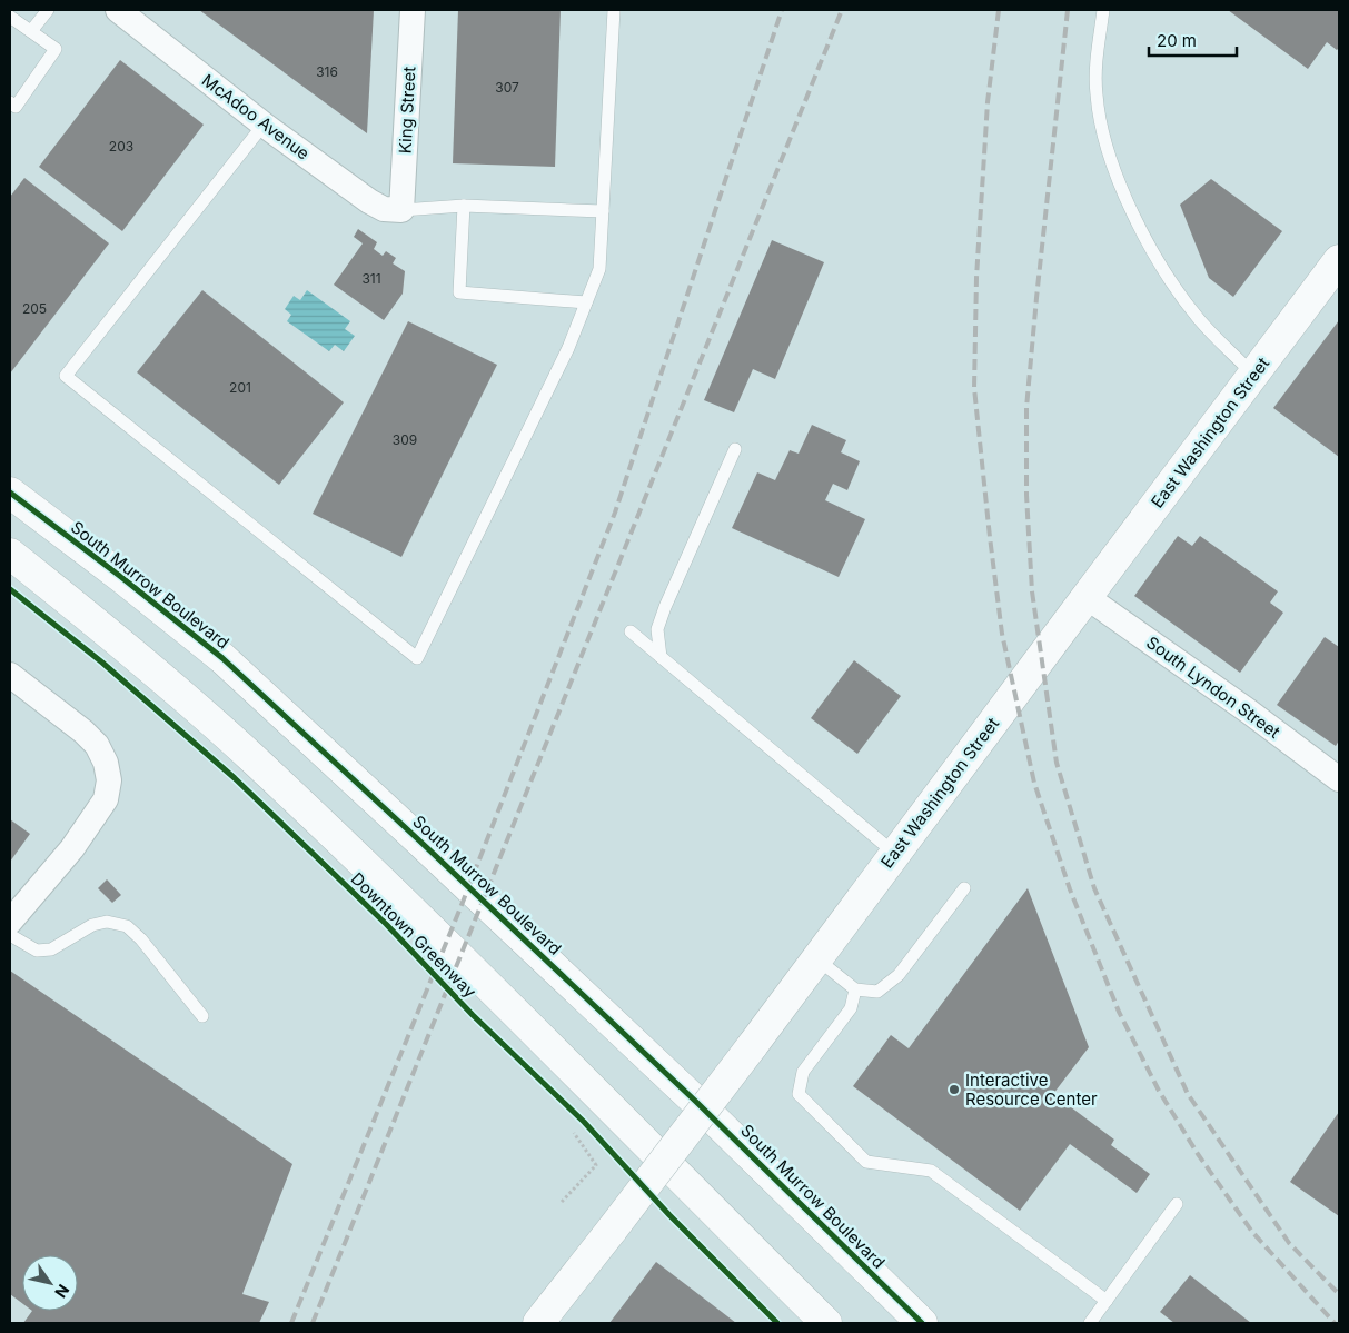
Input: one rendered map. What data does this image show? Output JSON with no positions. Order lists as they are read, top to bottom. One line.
{"streets":{"main road":["East Washington Street","South Murrow Boulevard"],"street":["King Street","McAdoo Avenue","South Lyndon Street"],"cycle path":["Downtown Greenway"]},"crossings":[["King Street","McAdoo Avenue"],["East Washington Street","South Lyndon Street"]],"places":["Interactive Resource Center"],"house_numbers":["316","307","203","311","205","201","309"],"scale_bar":"20 m","north":"bottom right"}
